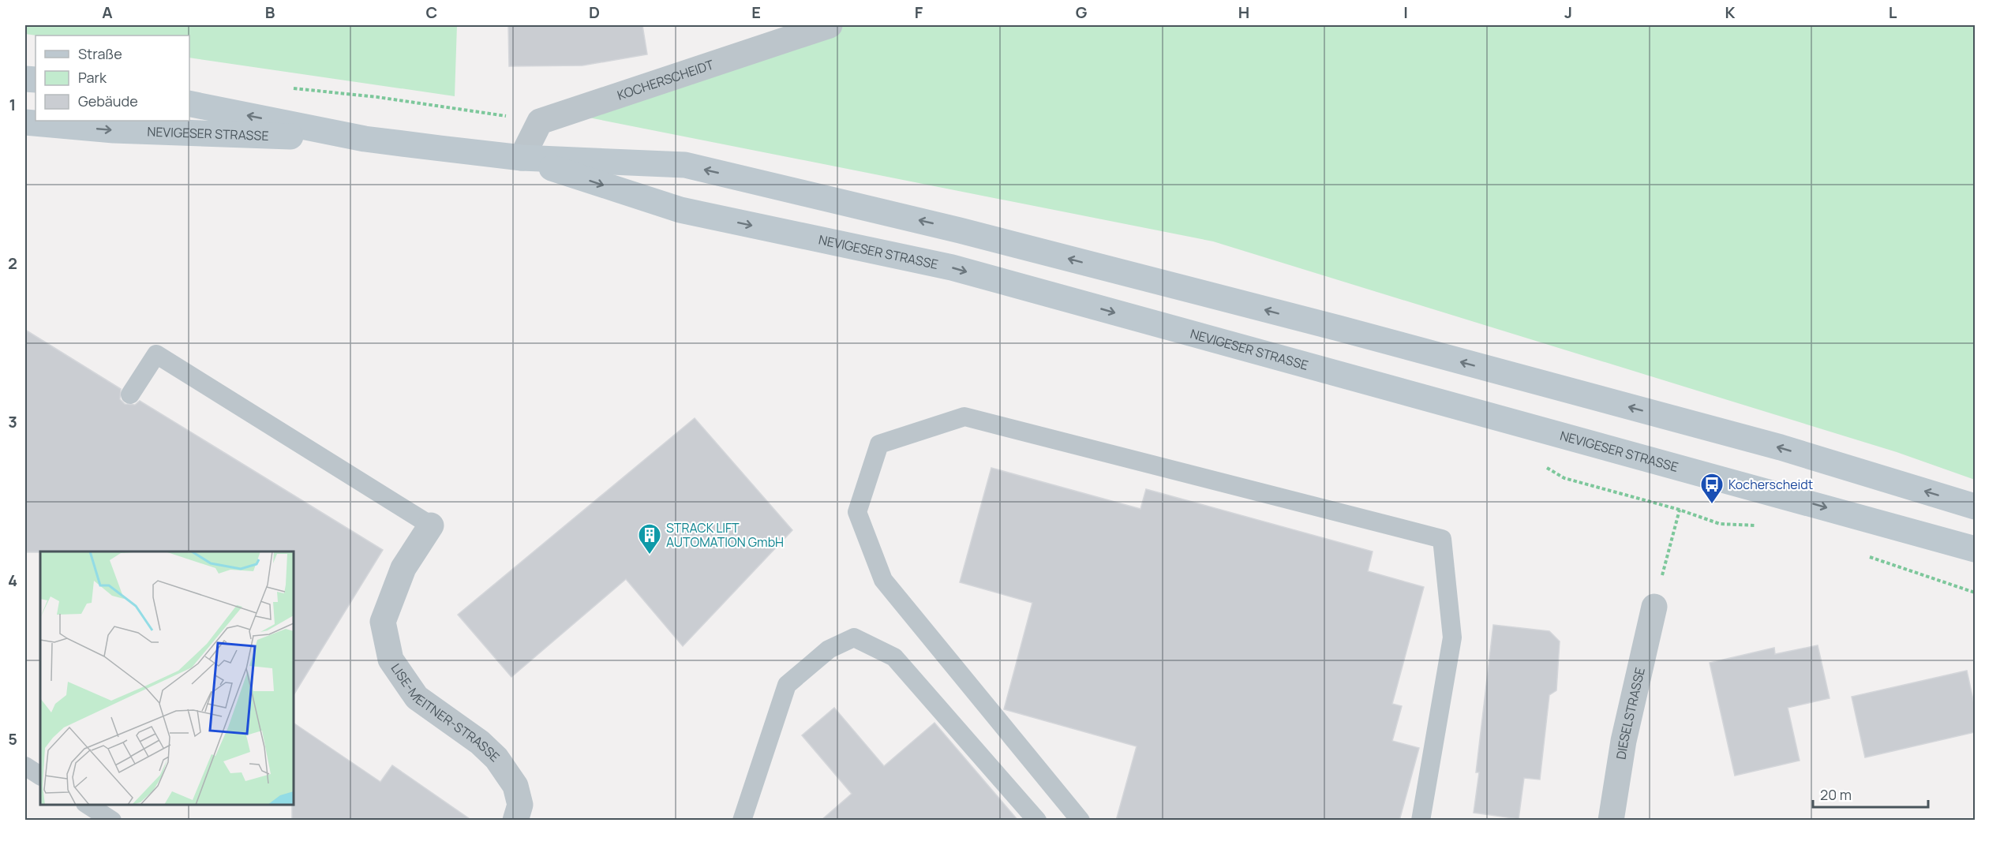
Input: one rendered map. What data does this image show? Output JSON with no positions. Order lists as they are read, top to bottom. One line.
{"streets":{"main road":["NEVIGESER STRASSE"],"street":["KOCHERSCHEIDT","LISE-MEITNER-STRASSE","DIESELSTRASSE"]},"places":{"bus stop":["Kocherscheidt"],"building":["STRACK LIFT AUTOMATION GmbH"]},"legend":["Straße","Park","Gebäude"],"scale_bar":"20 m","grid":{"columns":["A","B","C","D","E","F","G","H","I","J","K","L"],"rows":["1","2","3","4","5"]}}
